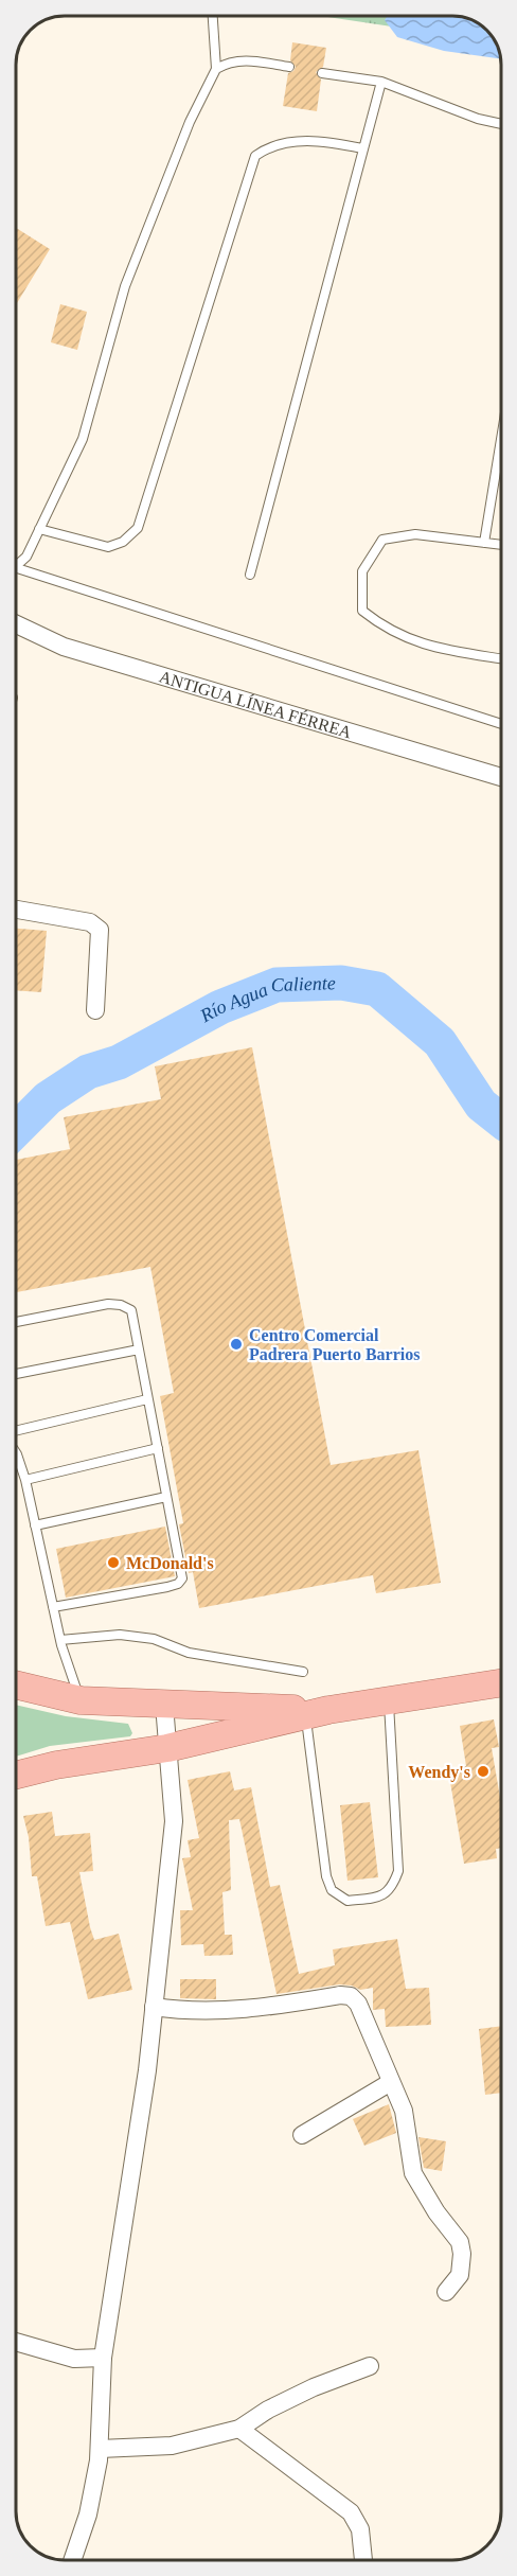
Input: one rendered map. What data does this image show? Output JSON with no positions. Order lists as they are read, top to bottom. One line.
{"streets":{"street":["ANTIGUA LÍNEA FÉRREA"]},"water":["Río Agua Caliente"],"places":["Centro Comercial Padrera Puerto Barrios","McDonald's","Wendy's"]}
